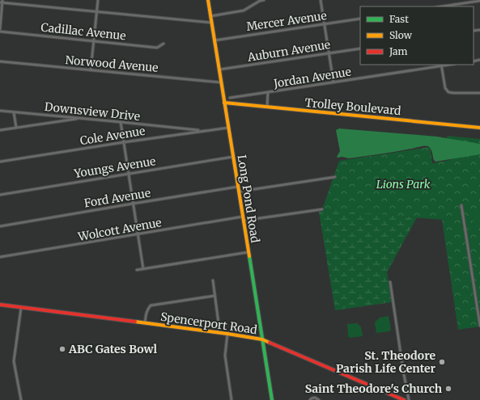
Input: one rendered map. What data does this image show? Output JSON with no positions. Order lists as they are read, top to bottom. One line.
{"streets":{"main road":["Trolley Boulevard","Long Pond Road","Spencerport Road"],"street":["Mercer Avenue","Cadillac Avenue","Auburn Avenue","Norwood Avenue","Jordan Avenue","Downsview Drive","Cole Avenue","Youngs Avenue","Ford Avenue","Wolcott Avenue"]},"crossings":[["Mercer Avenue","Long Pond Road"],["Auburn Avenue","Long Pond Road"],["Norwood Avenue","Long Pond Road"],["Jordan Avenue","Trolley Boulevard"],["Trolley Boulevard","Long Pond Road"],["Downsview Drive","Cole Avenue"],["Cole Avenue","Long Pond Road"],["Youngs Avenue","Long Pond Road"],["Ford Avenue","Long Pond Road"],["Long Pond Road","Wolcott Avenue"],["Long Pond Road","Spencerport Road"]],"parks":["Lions Park"],"places":["ABC Gates Bowl","St. Theodore Parish Life Center","Saint Theodore's Church"],"legend":["Fast","Slow","Jam"]}
